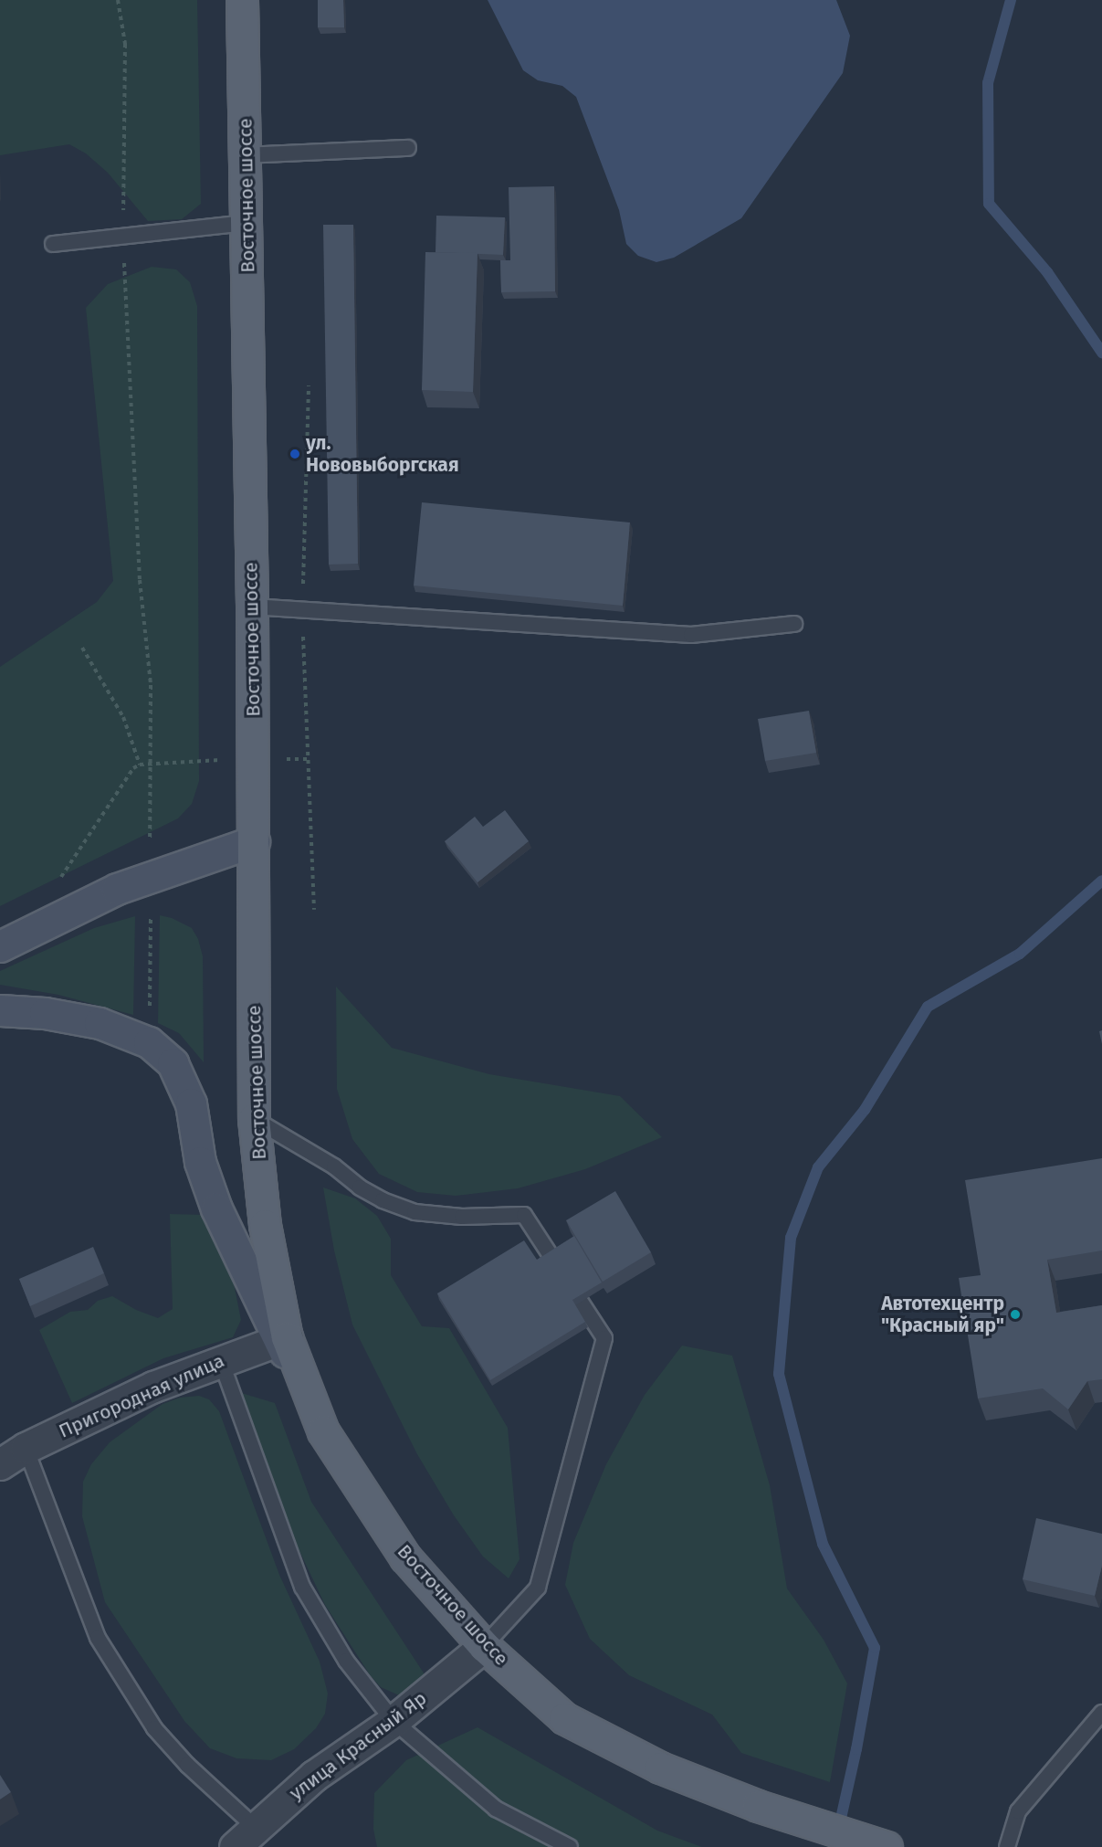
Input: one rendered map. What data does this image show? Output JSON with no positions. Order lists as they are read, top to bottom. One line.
{"streets":{"main road":["Восточное шоссе"],"street":["Пригородная улица","улица Красный Яр"]},"crossings":[["Восточное шоссе","Пригородная улица"],["Восточное шоссе","улица Красный Яр"]],"places":["ул. Нововыборгская","Автотехцентр \"Красный яр\""]}
